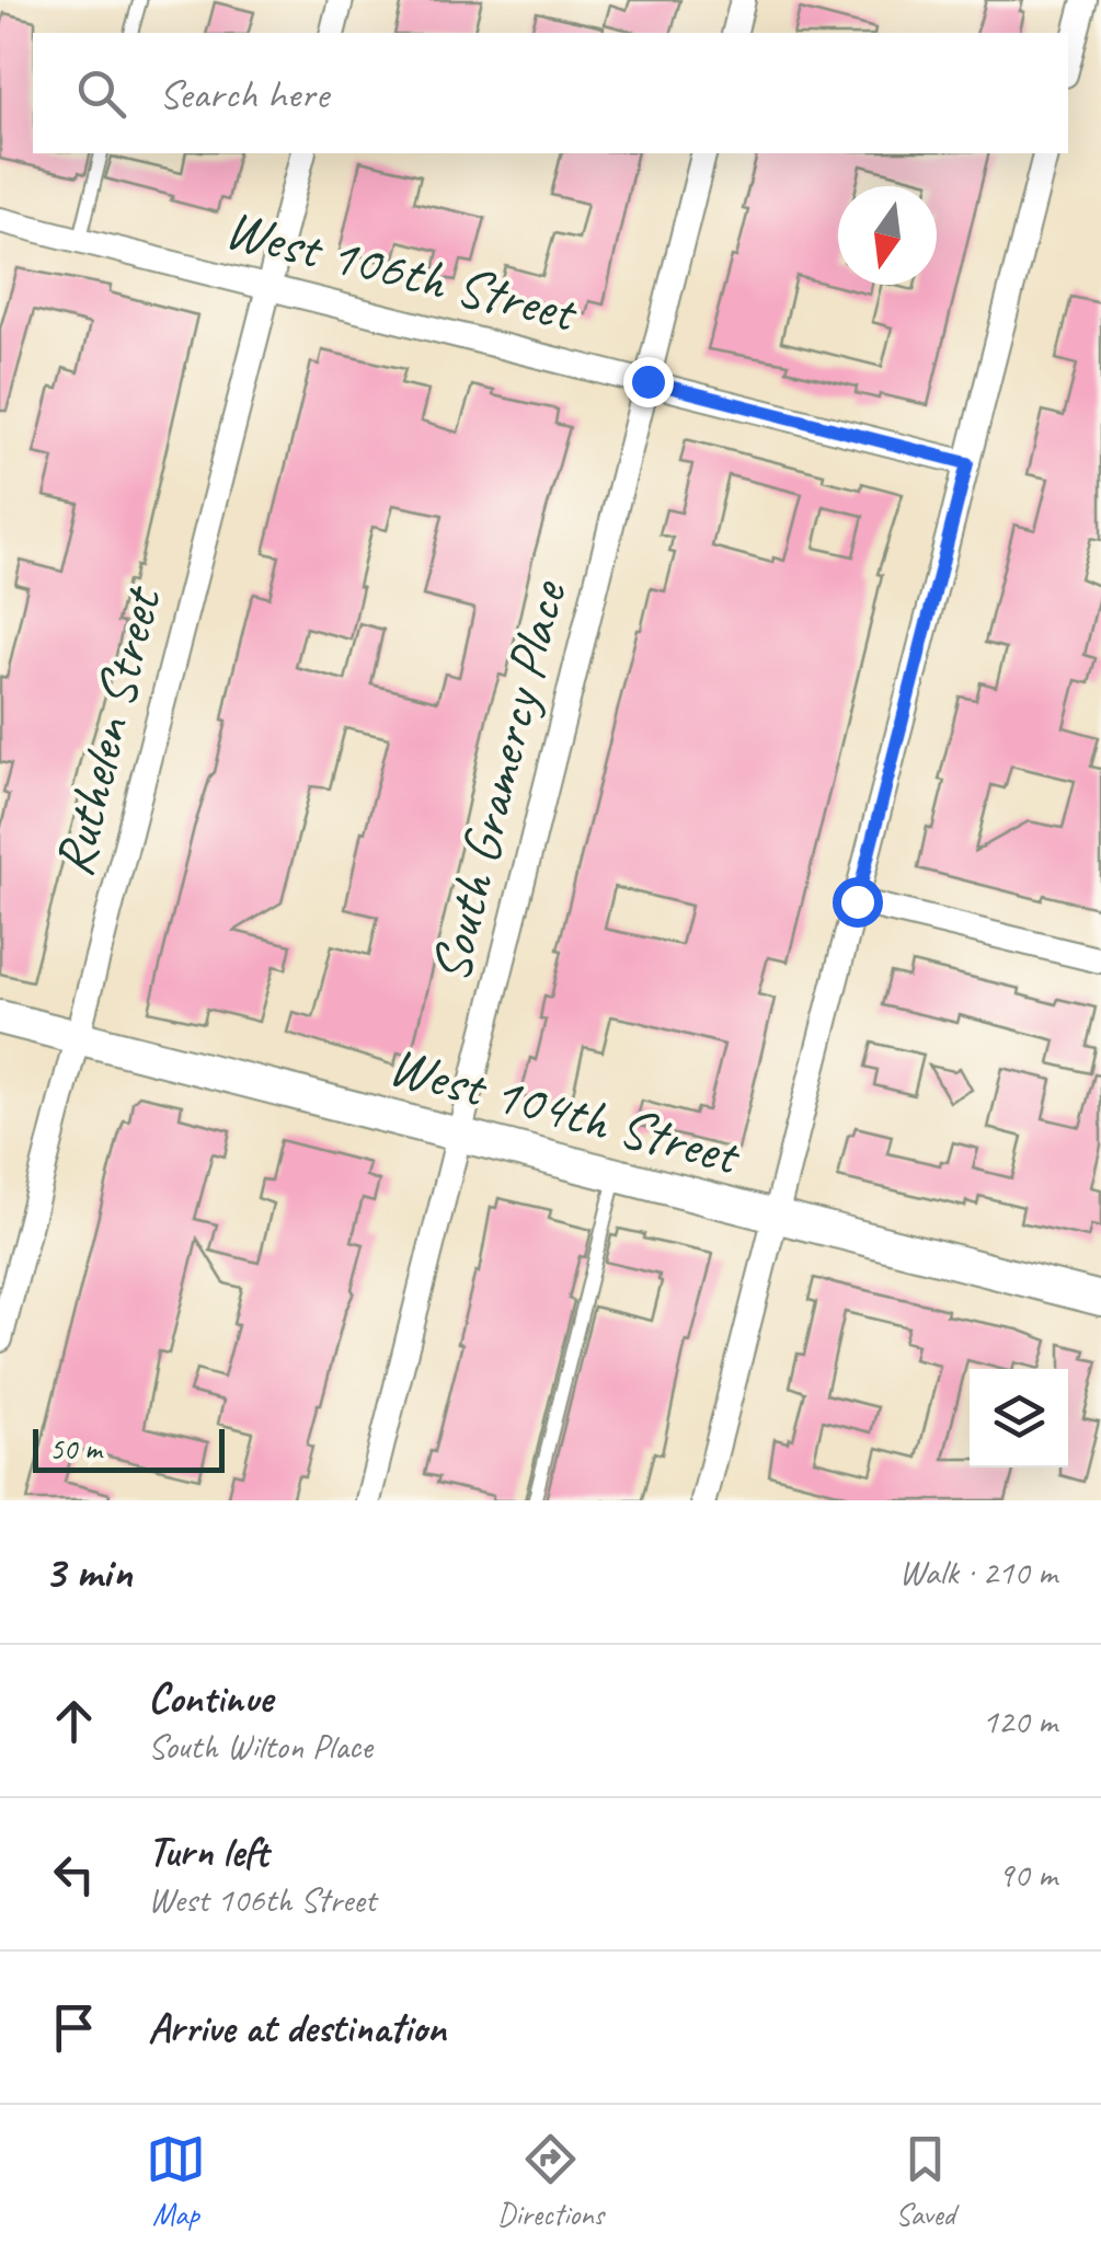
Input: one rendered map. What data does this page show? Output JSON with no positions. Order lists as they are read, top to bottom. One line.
{"streets":{"street":["West 106th Street","Ruthelen Street","South Gramercy Place","West 104th Street"]},"crossings":[["West 106th Street","Ruthelen Street"],["West 106th Street","South Gramercy Place"],["Ruthelen Street","West 104th Street"],["South Gramercy Place","West 104th Street"]],"scale_bar":"50 m","north":"bottom","page":{"search":"Search here","scale":"50 m","heading":["3 min","Walk · 210 m"],"list":[["Continue","South Wilton Place","120 m"],["Turn left","West 106th Street","90 m"],"Arrive at destination"],"nav":["Map","Directions","Saved"]}}
